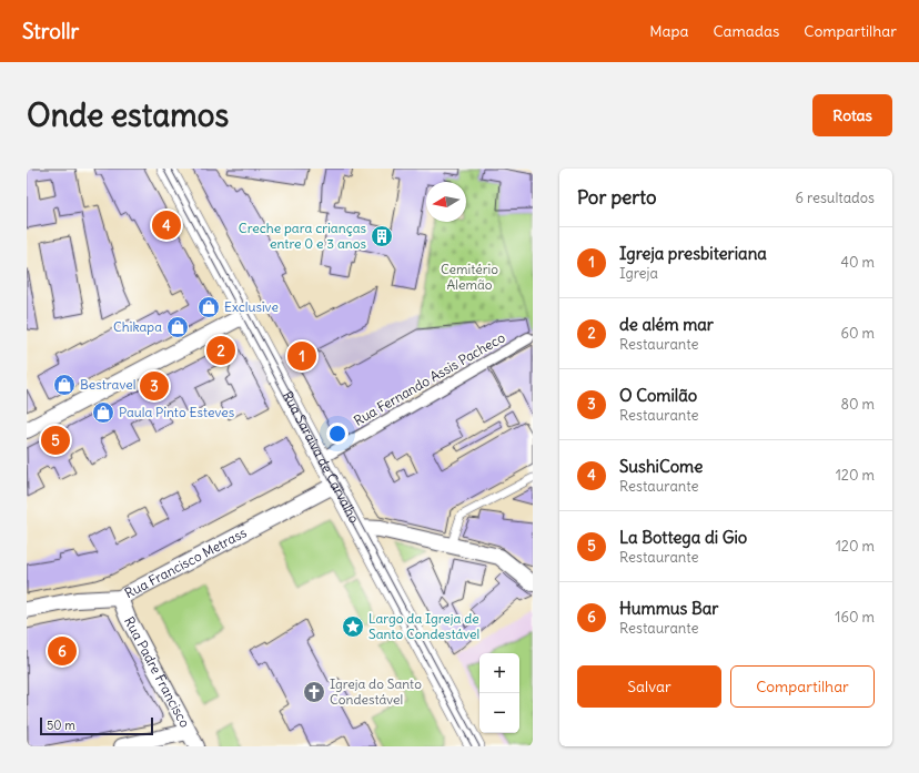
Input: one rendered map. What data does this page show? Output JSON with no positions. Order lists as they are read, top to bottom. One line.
{"streets":{"street":["Rua Fernando Assis Pacheco","Rua Saraiva de Carvalho","Rua Francisco Metrass","Rua Padre Francisco"]},"crossings":[["Rua Fernando Assis Pacheco","Rua Saraiva de Carvalho"],["Rua Saraiva de Carvalho","Rua Francisco Metrass"],["Rua Francisco Metrass","Rua Padre Francisco"]],"parks":["Cemitério Alemão"],"places":{"building":["Creche para crianças entre 0 e 3 anos"],"shop":["Exclusive","Chikapa","Bestravel","Paula Pinto Esteves"],"place":["Largo da Igreja de Santo Condestável"],"church":["Igreja do Santo Condestável"]},"scale_bar":"50 m","north":"left","page":{"header":"Strollr","nav":["Mapa","Camadas","Compartilhar"],"buttons":["Rotas",["Salvar","Compartilhar"]],"title":"Onde estamos","heading":["Por perto","6 resultados"],"pins":["4","2","1","3","5","6"],"list":[{"mark":"1","name":"Igreja presbiteriana","note":"Igreja","value":"40 m"},{"mark":"2","name":"de além mar","note":"Restaurante","value":"60 m"},{"mark":"3","name":"O Comilão","note":"Restaurante","value":"80 m"},{"mark":"4","name":"SushiCome","note":"Restaurante","value":"120 m"},{"mark":"5","name":"La Bottega di Gio","note":"Restaurante","value":"120 m"},{"mark":"6","name":"Hummus Bar","note":"Restaurante","value":"160 m"}],"map_buttons":["+","−"],"scale":"50 m"}}
